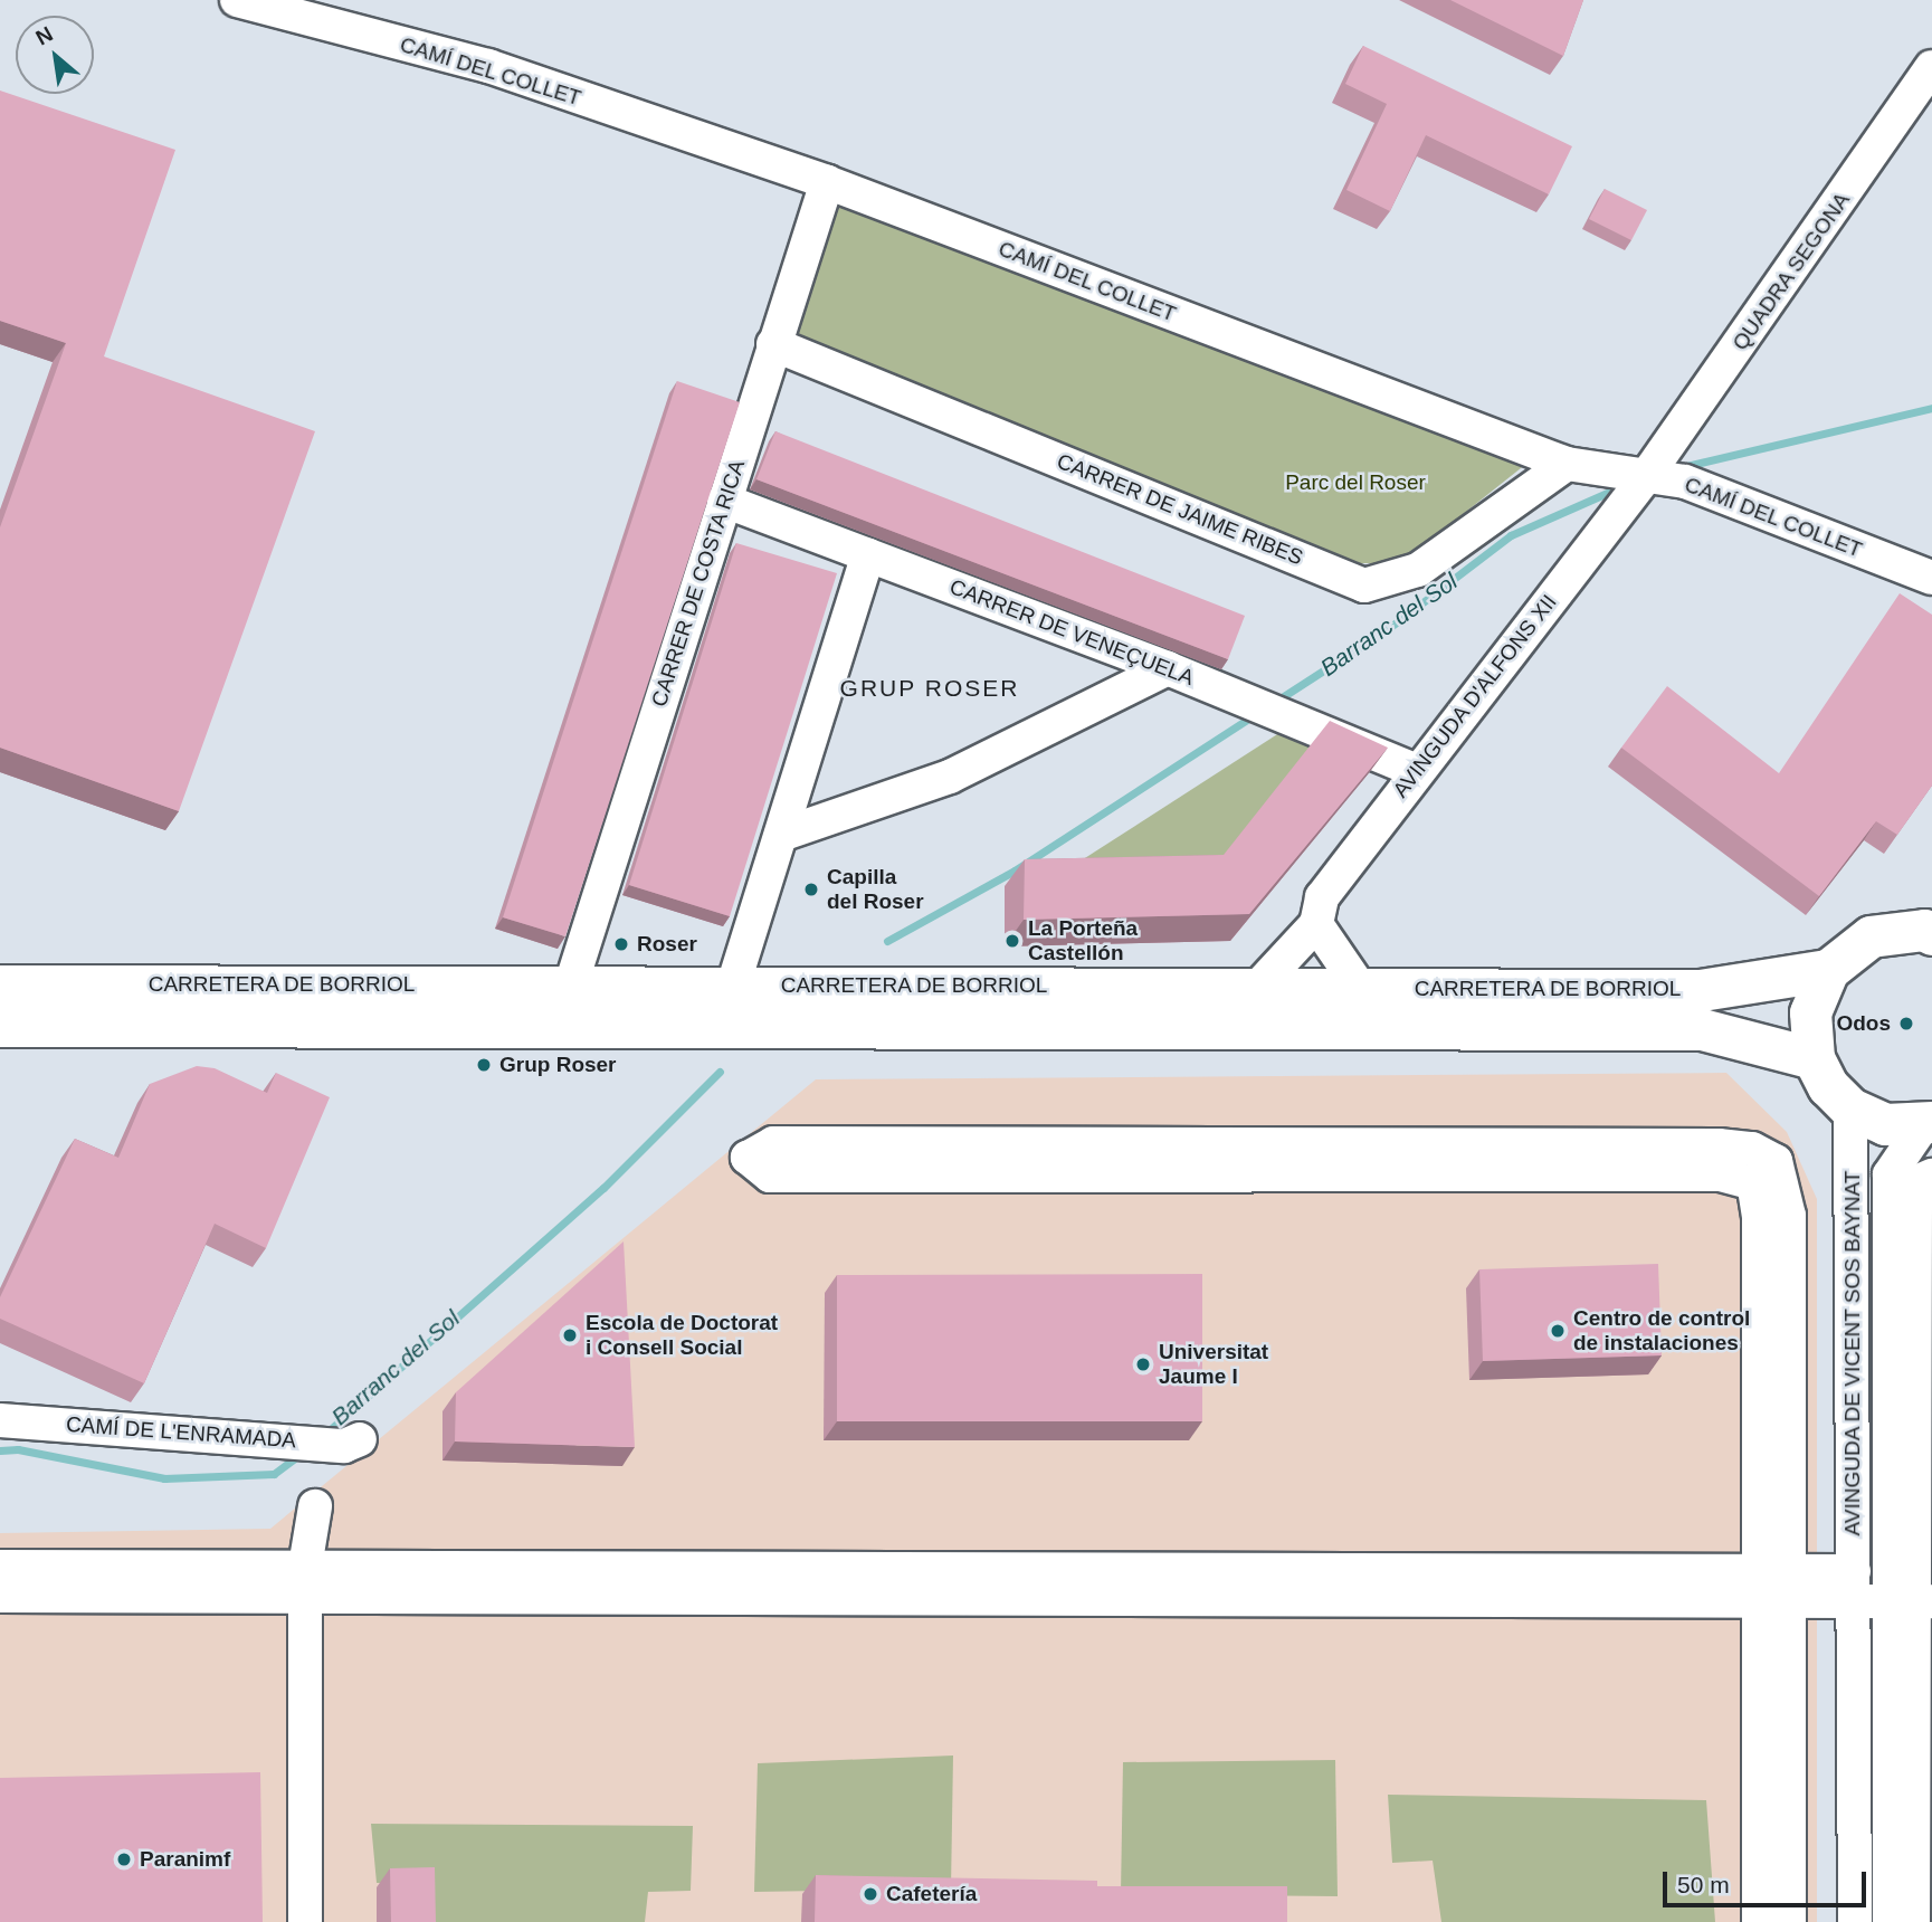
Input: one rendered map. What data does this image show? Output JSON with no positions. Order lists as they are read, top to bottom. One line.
{"streets":{"main road":["CARRETERA DE BORRIOL"],"street":["CAMÍ DEL COLLET","QUADRA SEGONA","CARRER DE JAIME RIBES","CARRER DE COSTA RICA","CARRER DE VENEÇUELA","AVINGUDA D'ALFONS XII","AVINGUDA DE VICENT SOS BAYNAT","CAMÍ DE L'ENRAMADA"]},"crossings":[["CAMÍ DEL COLLET","QUADRA SEGONA"],["CAMÍ DEL COLLET","CARRER DE JAIME RIBES"],["CAMÍ DEL COLLET","CARRER DE COSTA RICA"],["CAMÍ DEL COLLET","AVINGUDA D'ALFONS XII"],["QUADRA SEGONA","AVINGUDA D'ALFONS XII"],["CARRER DE JAIME RIBES","CARRER DE COSTA RICA"],["CARRER DE COSTA RICA","CARRER DE VENEÇUELA"],["CARRER DE COSTA RICA","CARRETERA DE BORRIOL"],["CARRER DE VENEÇUELA","AVINGUDA D'ALFONS XII"],["AVINGUDA D'ALFONS XII","CARRETERA DE BORRIOL"]],"districts":["GRUP ROSER"],"water":["Barranc del Sol"],"parks":["Parc del Roser"],"places":["Capilla del Roser","La Porteña Castellón","Roser","Odos","Grup Roser","Centro de control de instalaciones","Escola de Doctorat i Consell Social","Universitat Jaume I","Paranimf","Cafetería"],"scale_bar":"50 m","north":"top left"}
